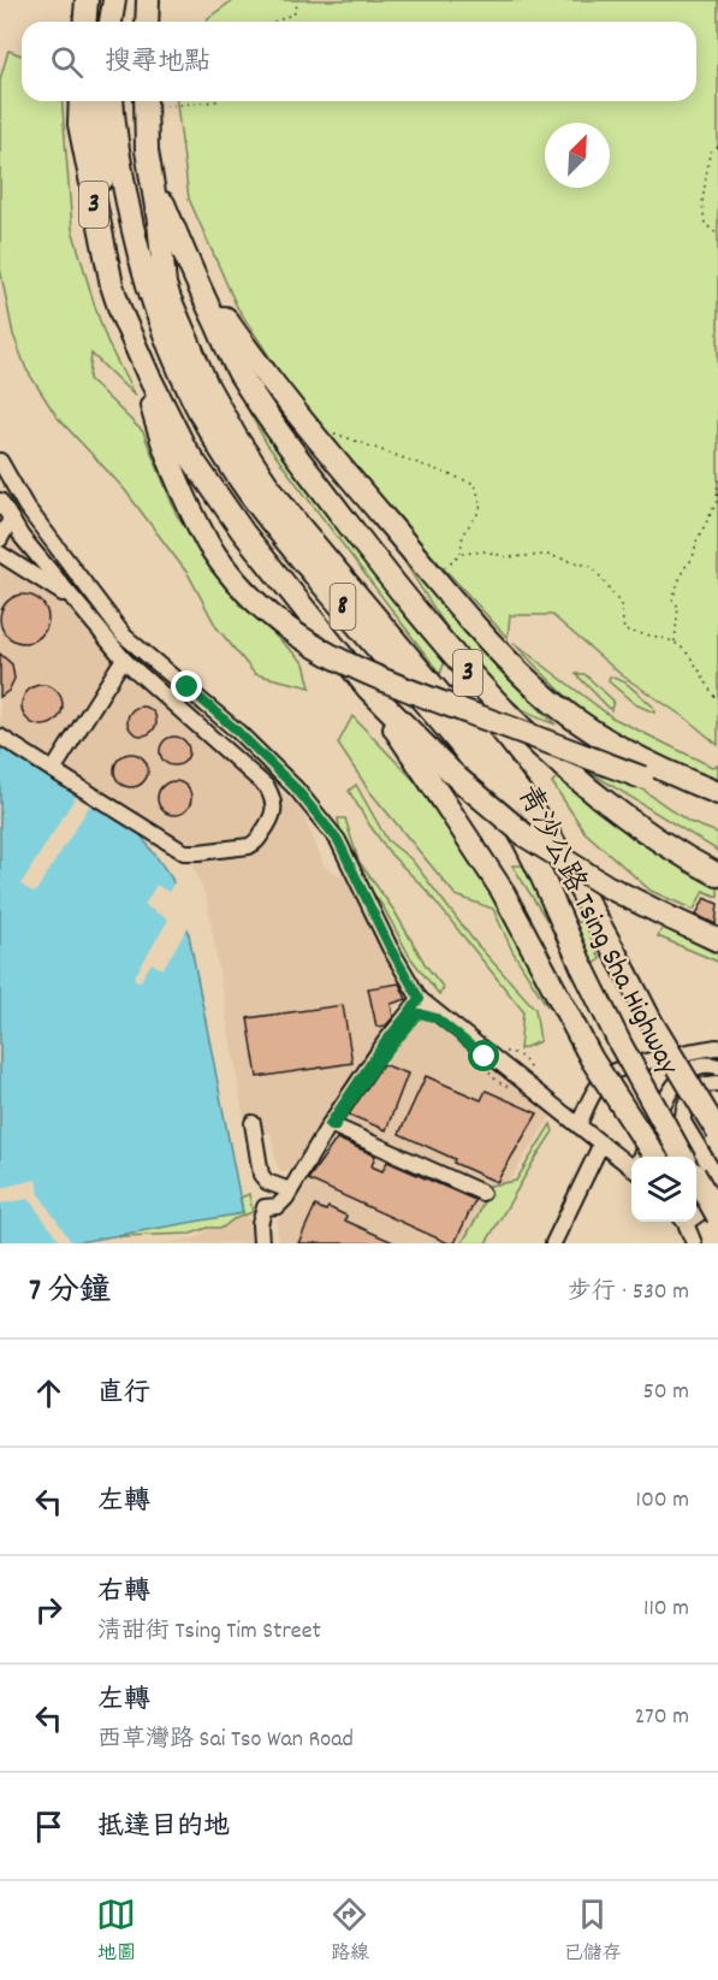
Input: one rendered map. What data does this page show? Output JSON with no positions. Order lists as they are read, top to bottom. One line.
{"streets":{"highway":["3","8","青沙公路 Tsing Sha Highway"]},"crossings":[["3","青沙公路 Tsing Sha Highway"]],"north":"top right","page":{"search":"搜尋地點","heading":["7 分鐘","步行 · 530 m"],"list":[["直行","50 m"],["左轉","100 m"],["右轉","清甜街 Tsing Tim Street","110 m"],["左轉","西草灣路 Sai Tso Wan Road","270 m"],"抵達目的地"],"nav":["地圖","路線","已儲存"]}}
